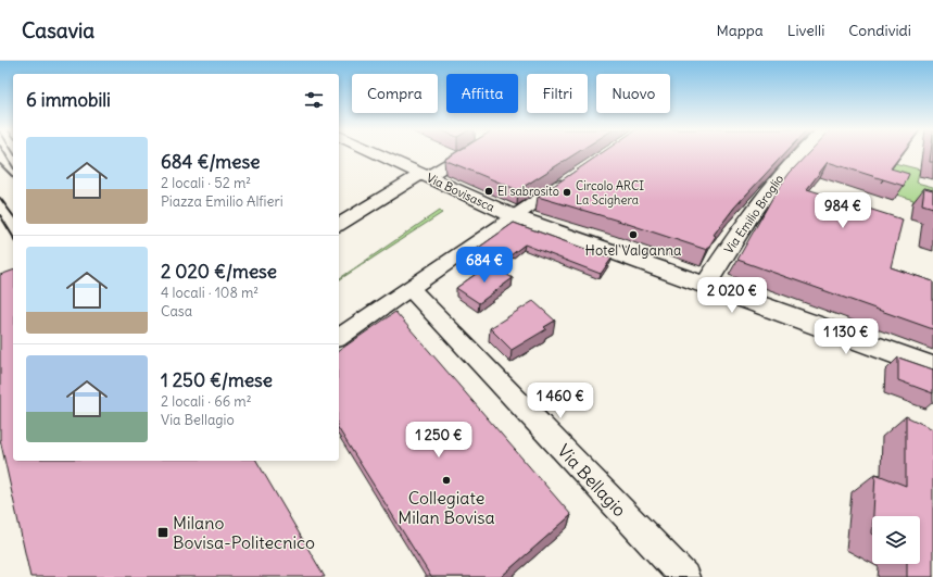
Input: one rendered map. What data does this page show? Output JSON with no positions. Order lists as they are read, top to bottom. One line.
{"streets":{"street":["Via Bovisasca","Via Emilio Broglio","Via Bellagio"]},"crossings":[["Via Bovisasca","Via Emilio Broglio"]],"places":{"other":["El sabrosito","Circolo ARCI La Scighera","Hotel Valganna","Collegiate Milan Bovisa"],"transit":["Milano Bovisa-Politecnico"]},"page":{"header":"Casavia","nav":["Mappa","Livelli","Condividi"],"chip":["Compra","Affitta","Filtri","Nuovo"],"heading":"6 immobili","list":[{"name":"684 €/mese","note":"2 locali · 52 m² · Piazza Emilio Alfieri"},{"name":"2 020 €/mese","note":"4 locali · 108 m² · Casa"},{"name":"1 250 €/mese","note":"2 locali · 66 m² · Via Bellagio"}],"price":["984 €","684 €","2 020 €","1 130 €","1 460 €","1 250 €"]}}
